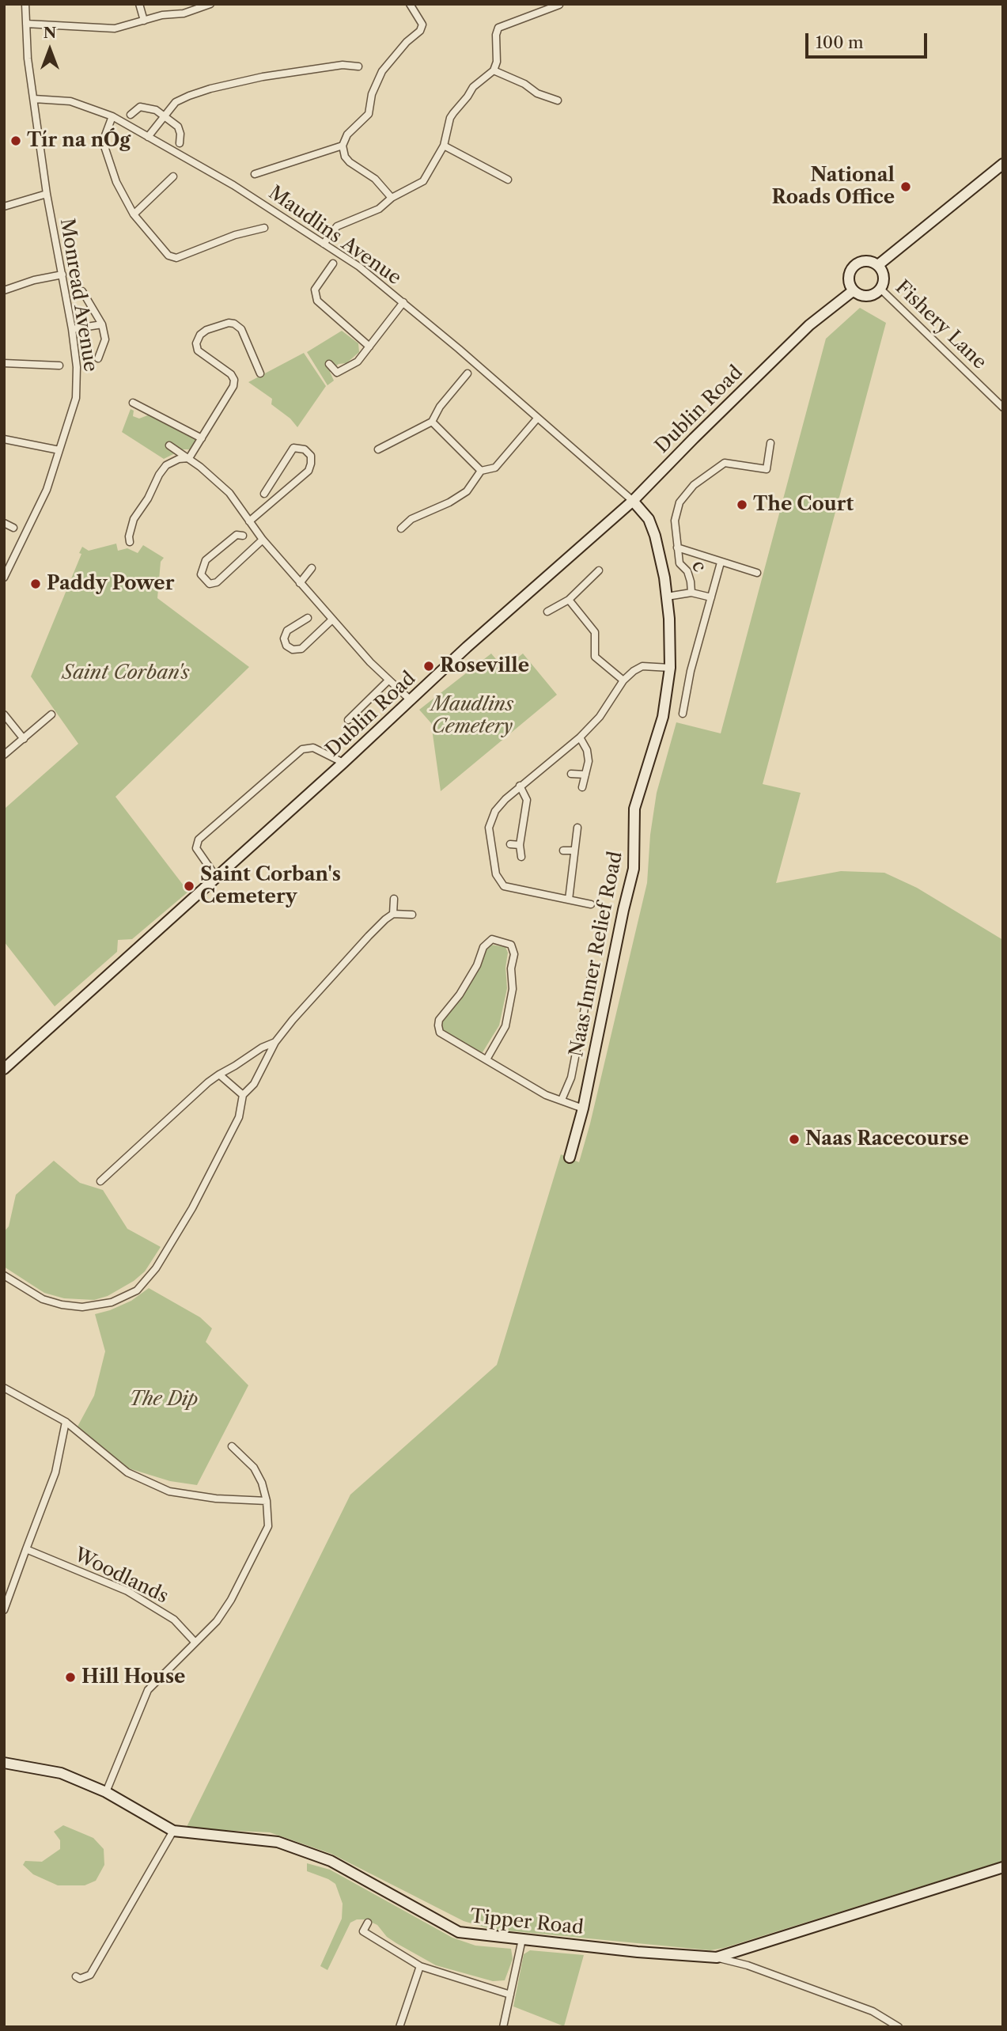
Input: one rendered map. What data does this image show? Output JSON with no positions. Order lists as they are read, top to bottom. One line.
{"streets":{"street":["Maudlins Avenue","Monread Avenue","Fishery Lane","Dublin Road","c","Naas Inner Relief Road","Woodlands","Tipper Road"]},"crossings":[["Maudlins Avenue","Monread Avenue"],["Maudlins Avenue","Dublin Road"],["Maudlins Avenue","Naas Inner Relief Road"],["Fishery Lane","Dublin Road"],["Dublin Road","Naas Inner Relief Road"]],"parks":["Saint Corban's","Maudlins Cemetery","The Dip"],"places":["Tír na nÓg","National Roads Office","The Court","Paddy Power","Roseville","Saint Corban's Cemetery","Naas Racecourse","Hill House"],"scale_bar":"100 m","north":"top"}
